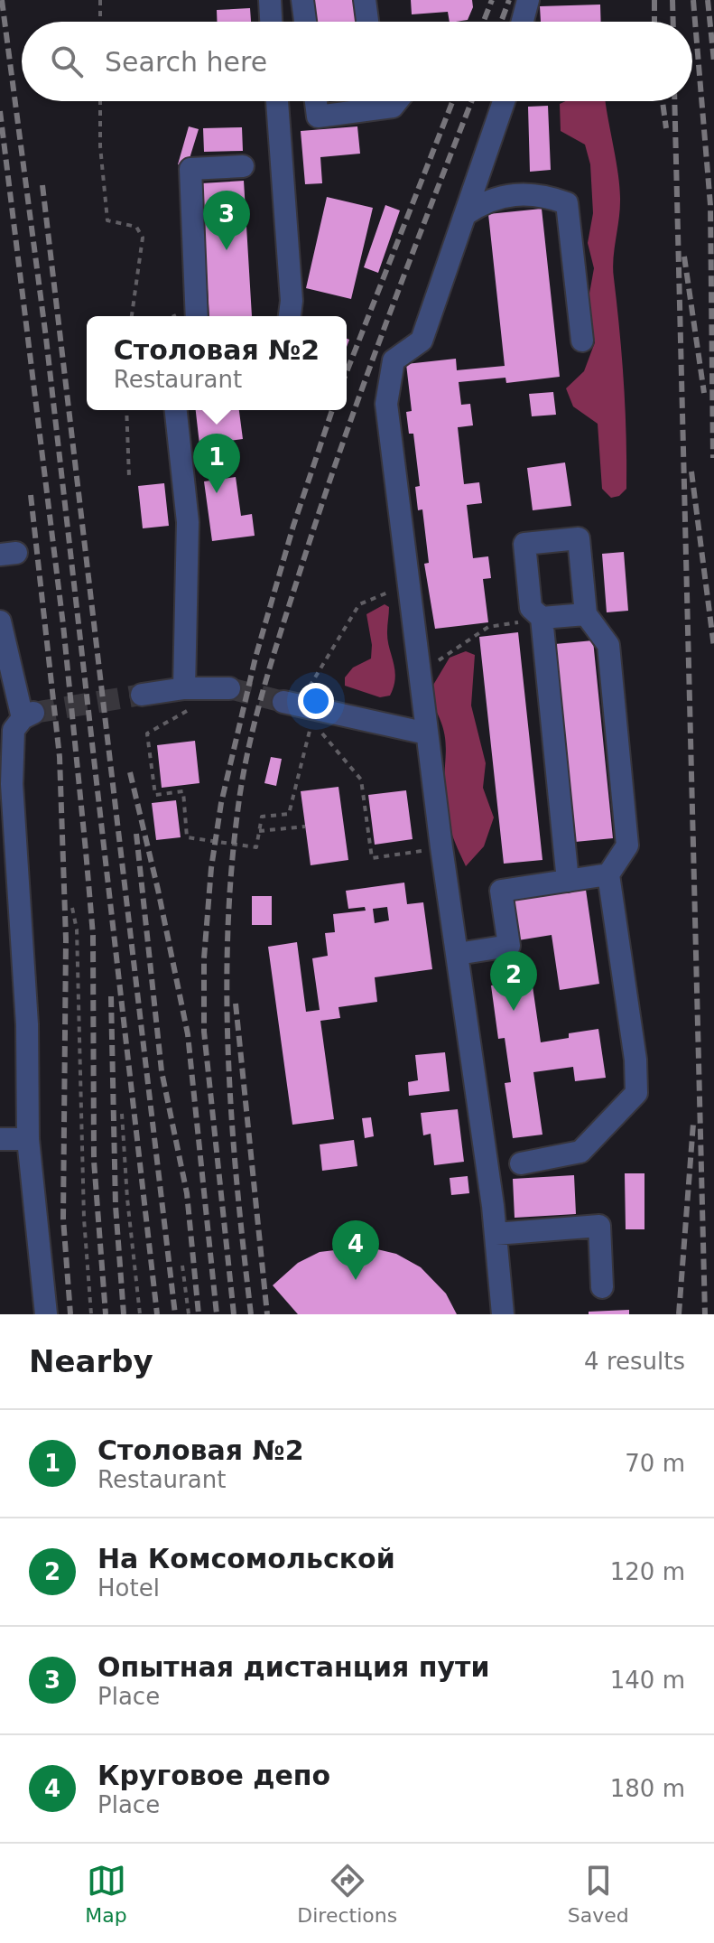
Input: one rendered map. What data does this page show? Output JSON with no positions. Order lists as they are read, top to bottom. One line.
{"page":{"search":"Search here","pins":["3","1","2","4"],"popup":["Столовая №2","Restaurant"],"heading":["Nearby","4 results"],"list":[{"mark":"1","name":"Столовая №2","note":"Restaurant","value":"70 m"},{"mark":"2","name":"На Комсомольской","note":"Hotel","value":"120 m"},{"mark":"3","name":"Опытная дистанция пути","note":"Place","value":"140 m"},{"mark":"4","name":"Круговое депо","note":"Place","value":"180 m"}],"nav":["Map","Directions","Saved"]}}
